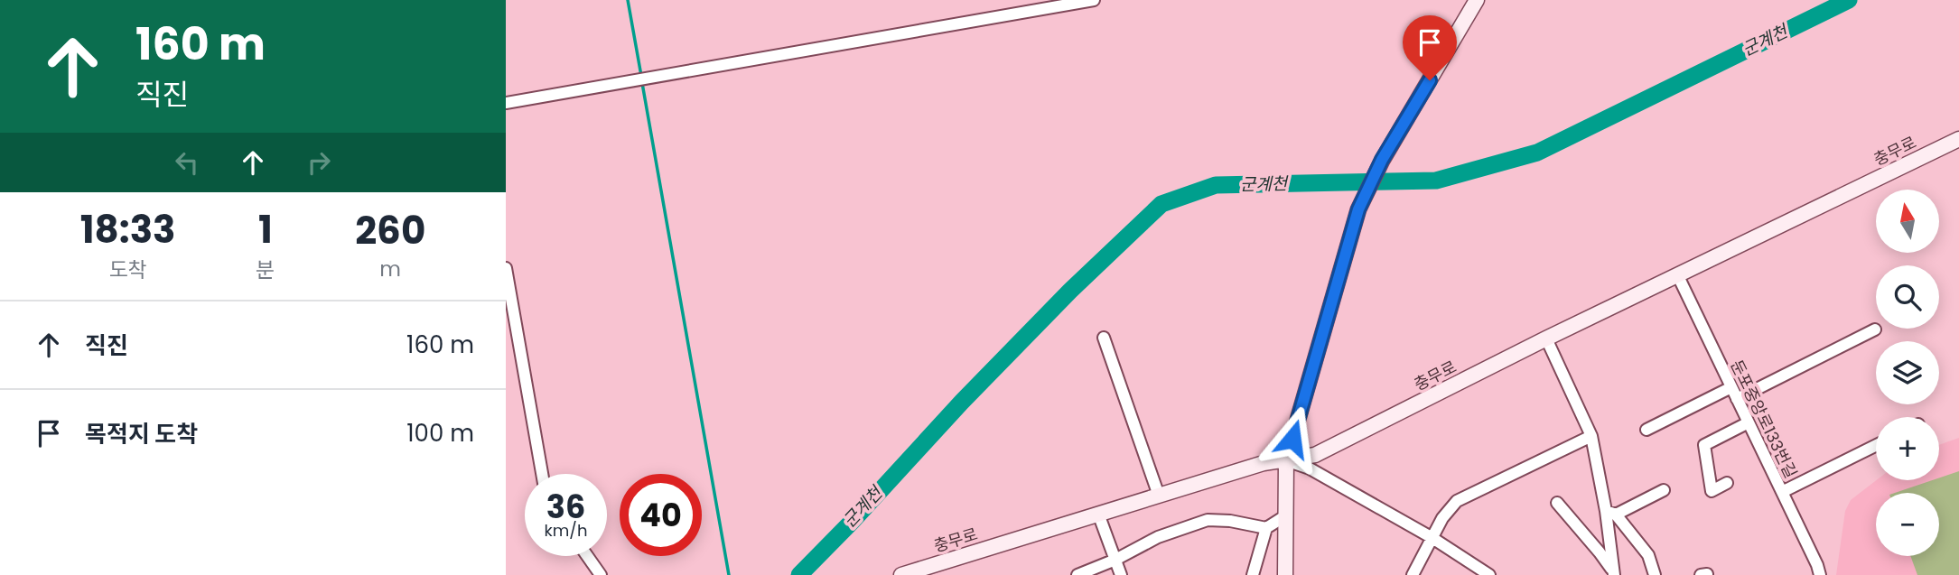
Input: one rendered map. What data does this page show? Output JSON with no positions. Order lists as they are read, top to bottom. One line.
{"streets":{"street":["충무로","둔포중앙로133번길"]},"crossings":[["충무로","둔포중앙로133번길"]],"water":["군계천"],"north":"top","page":{"turn":["160 m","직진"],"map_buttons":["+","−"],"eta":["18:33","도착","1","분","260","m"],"list":[{"name":"직진","value":"160 m"},{"name":"목적지 도착","value":"100 m"}],"speed":"36 km/h","limit":"40"}}
